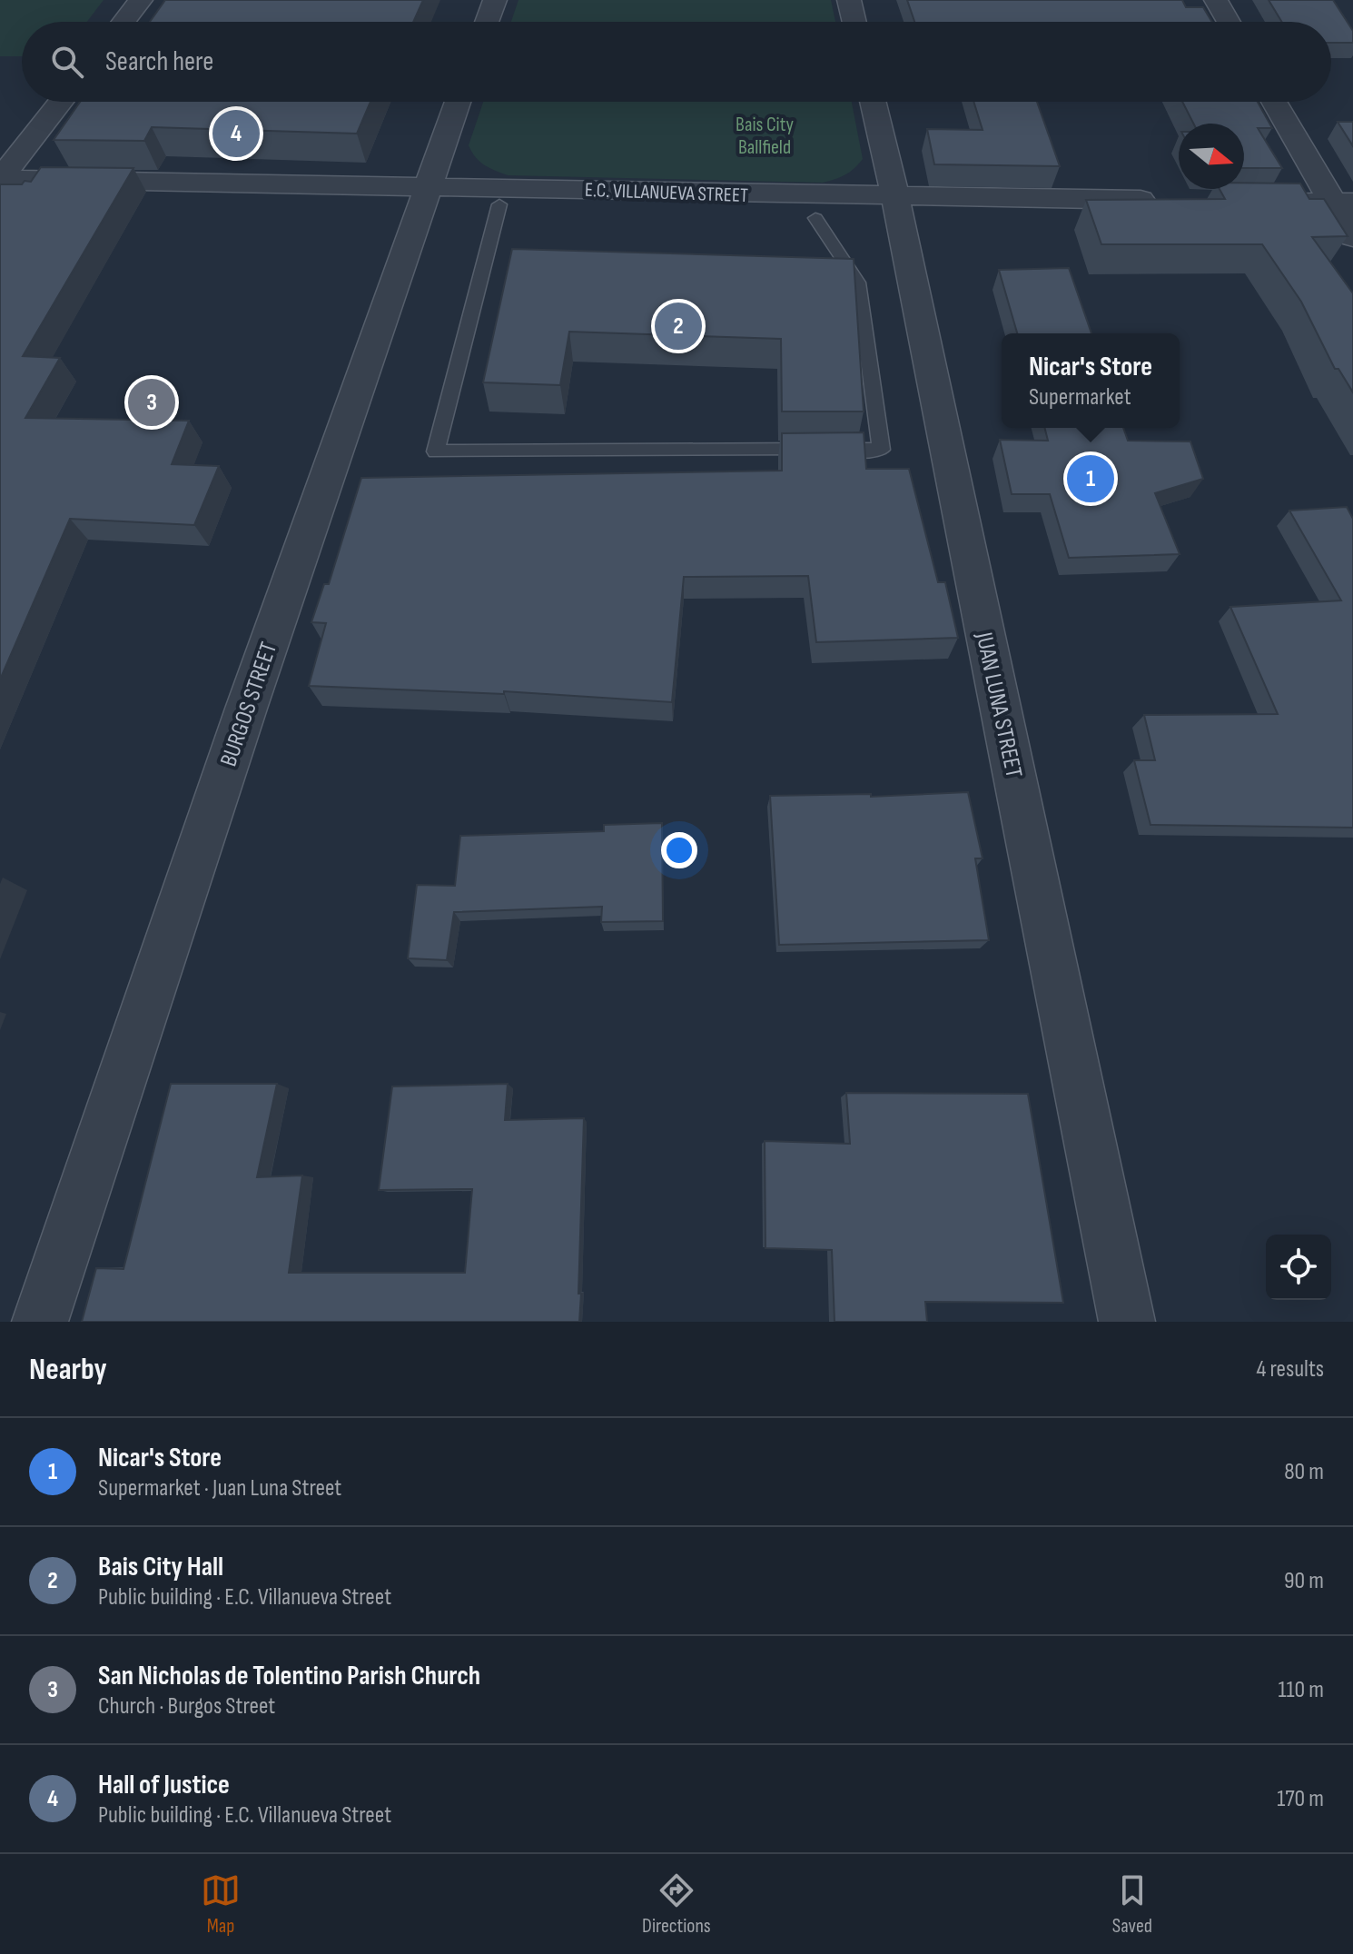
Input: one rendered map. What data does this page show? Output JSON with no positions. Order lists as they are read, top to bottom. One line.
{"streets":{"street":["E.C. VILLANUEVA STREET","BURGOS STREET","JUAN LUNA STREET"]},"crossings":[["E.C. VILLANUEVA STREET","BURGOS STREET"],["E.C. VILLANUEVA STREET","JUAN LUNA STREET"]],"parks":["Bais City Ballfield"],"north":"right","page":{"search":"Search here","pins":["4","2","3","1"],"popup":["Nicar's Store","Supermarket"],"heading":["Nearby","4 results"],"list":[{"mark":"1","name":"Nicar's Store","note":"Supermarket · Juan Luna Street","value":"80 m"},{"mark":"2","name":"Bais City Hall","note":"Public building · E.C. Villanueva Street","value":"90 m"},{"mark":"3","name":"San Nicholas de Tolentino Parish Church","note":"Church · Burgos Street","value":"110 m"},{"mark":"4","name":"Hall of Justice","note":"Public building · E.C. Villanueva Street","value":"170 m"}],"nav":["Map","Directions","Saved"]}}
